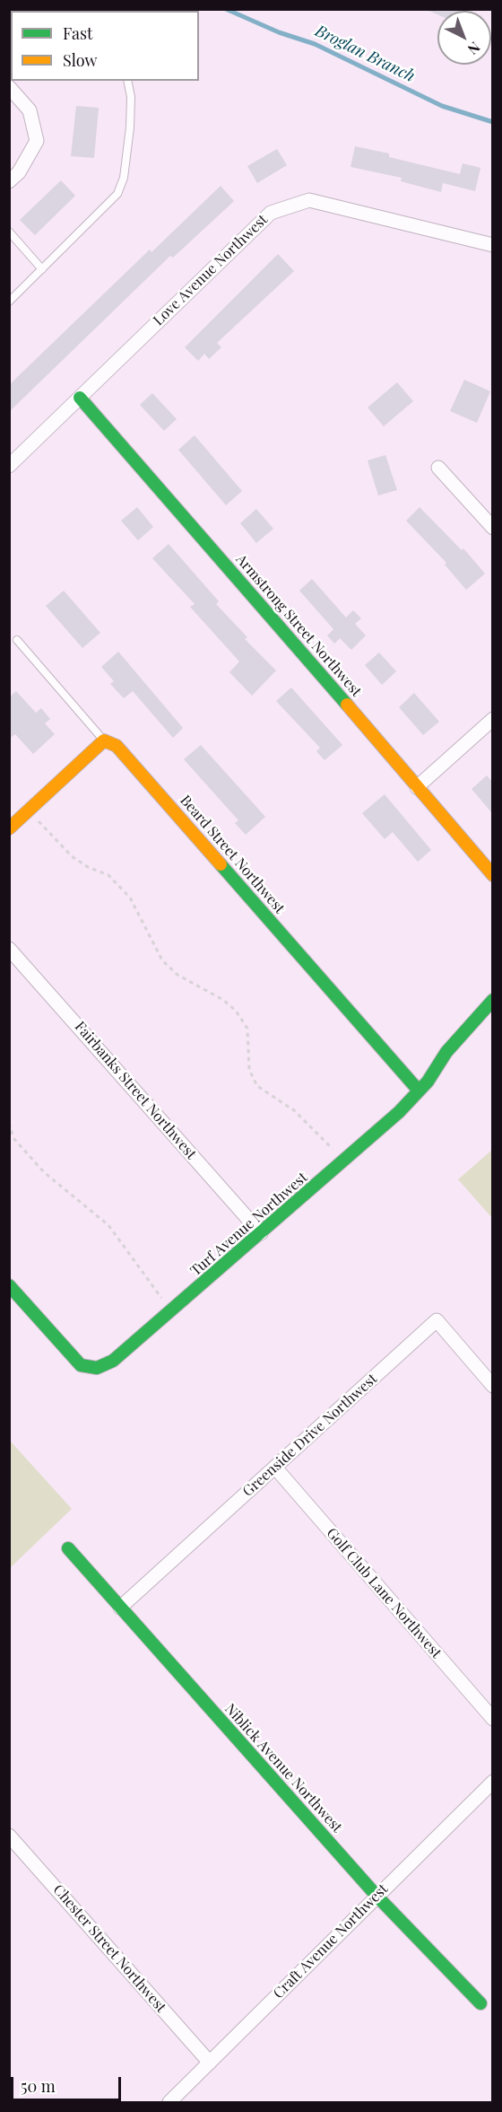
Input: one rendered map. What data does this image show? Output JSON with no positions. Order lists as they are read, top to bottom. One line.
{"streets":{"street":["Love Avenue Northwest","Armstrong Street Northwest","Beard Street Northwest","Fairbanks Street Northwest","Turf Avenue Northwest","Greenside Drive Northwest","Golf Club Lane Northwest","Niblick Avenue Northwest","Craft Avenue Northwest","Chester Street Northwest"]},"crossings":[["Love Avenue Northwest","Armstrong Street Northwest"],["Beard Street Northwest","Turf Avenue Northwest"],["Fairbanks Street Northwest","Turf Avenue Northwest"],["Greenside Drive Northwest","Golf Club Lane Northwest"],["Greenside Drive Northwest","Niblick Avenue Northwest"],["Niblick Avenue Northwest","Craft Avenue Northwest"],["Craft Avenue Northwest","Chester Street Northwest"]],"water":["Broglan Branch"],"legend":["Fast","Slow"],"scale_bar":"50 m","north":"bottom right"}
